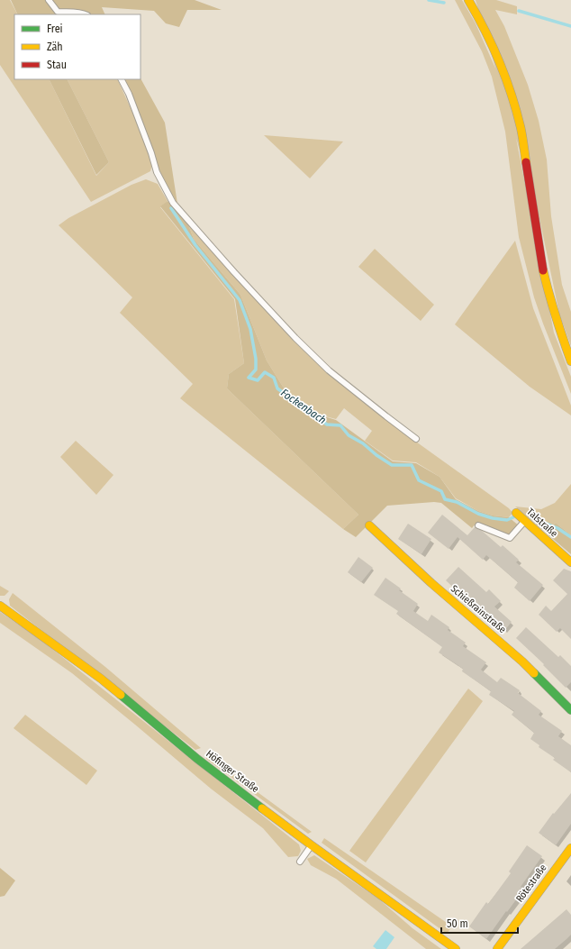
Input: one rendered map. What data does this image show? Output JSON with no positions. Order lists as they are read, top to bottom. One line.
{"streets":{"street":["Talstraße","Schießrainstraße","Höfinger Straße","Rötestraße"]},"water":["Fockenbach"],"legend":["Frei","Zäh","Stau"],"scale_bar":"50 m"}
